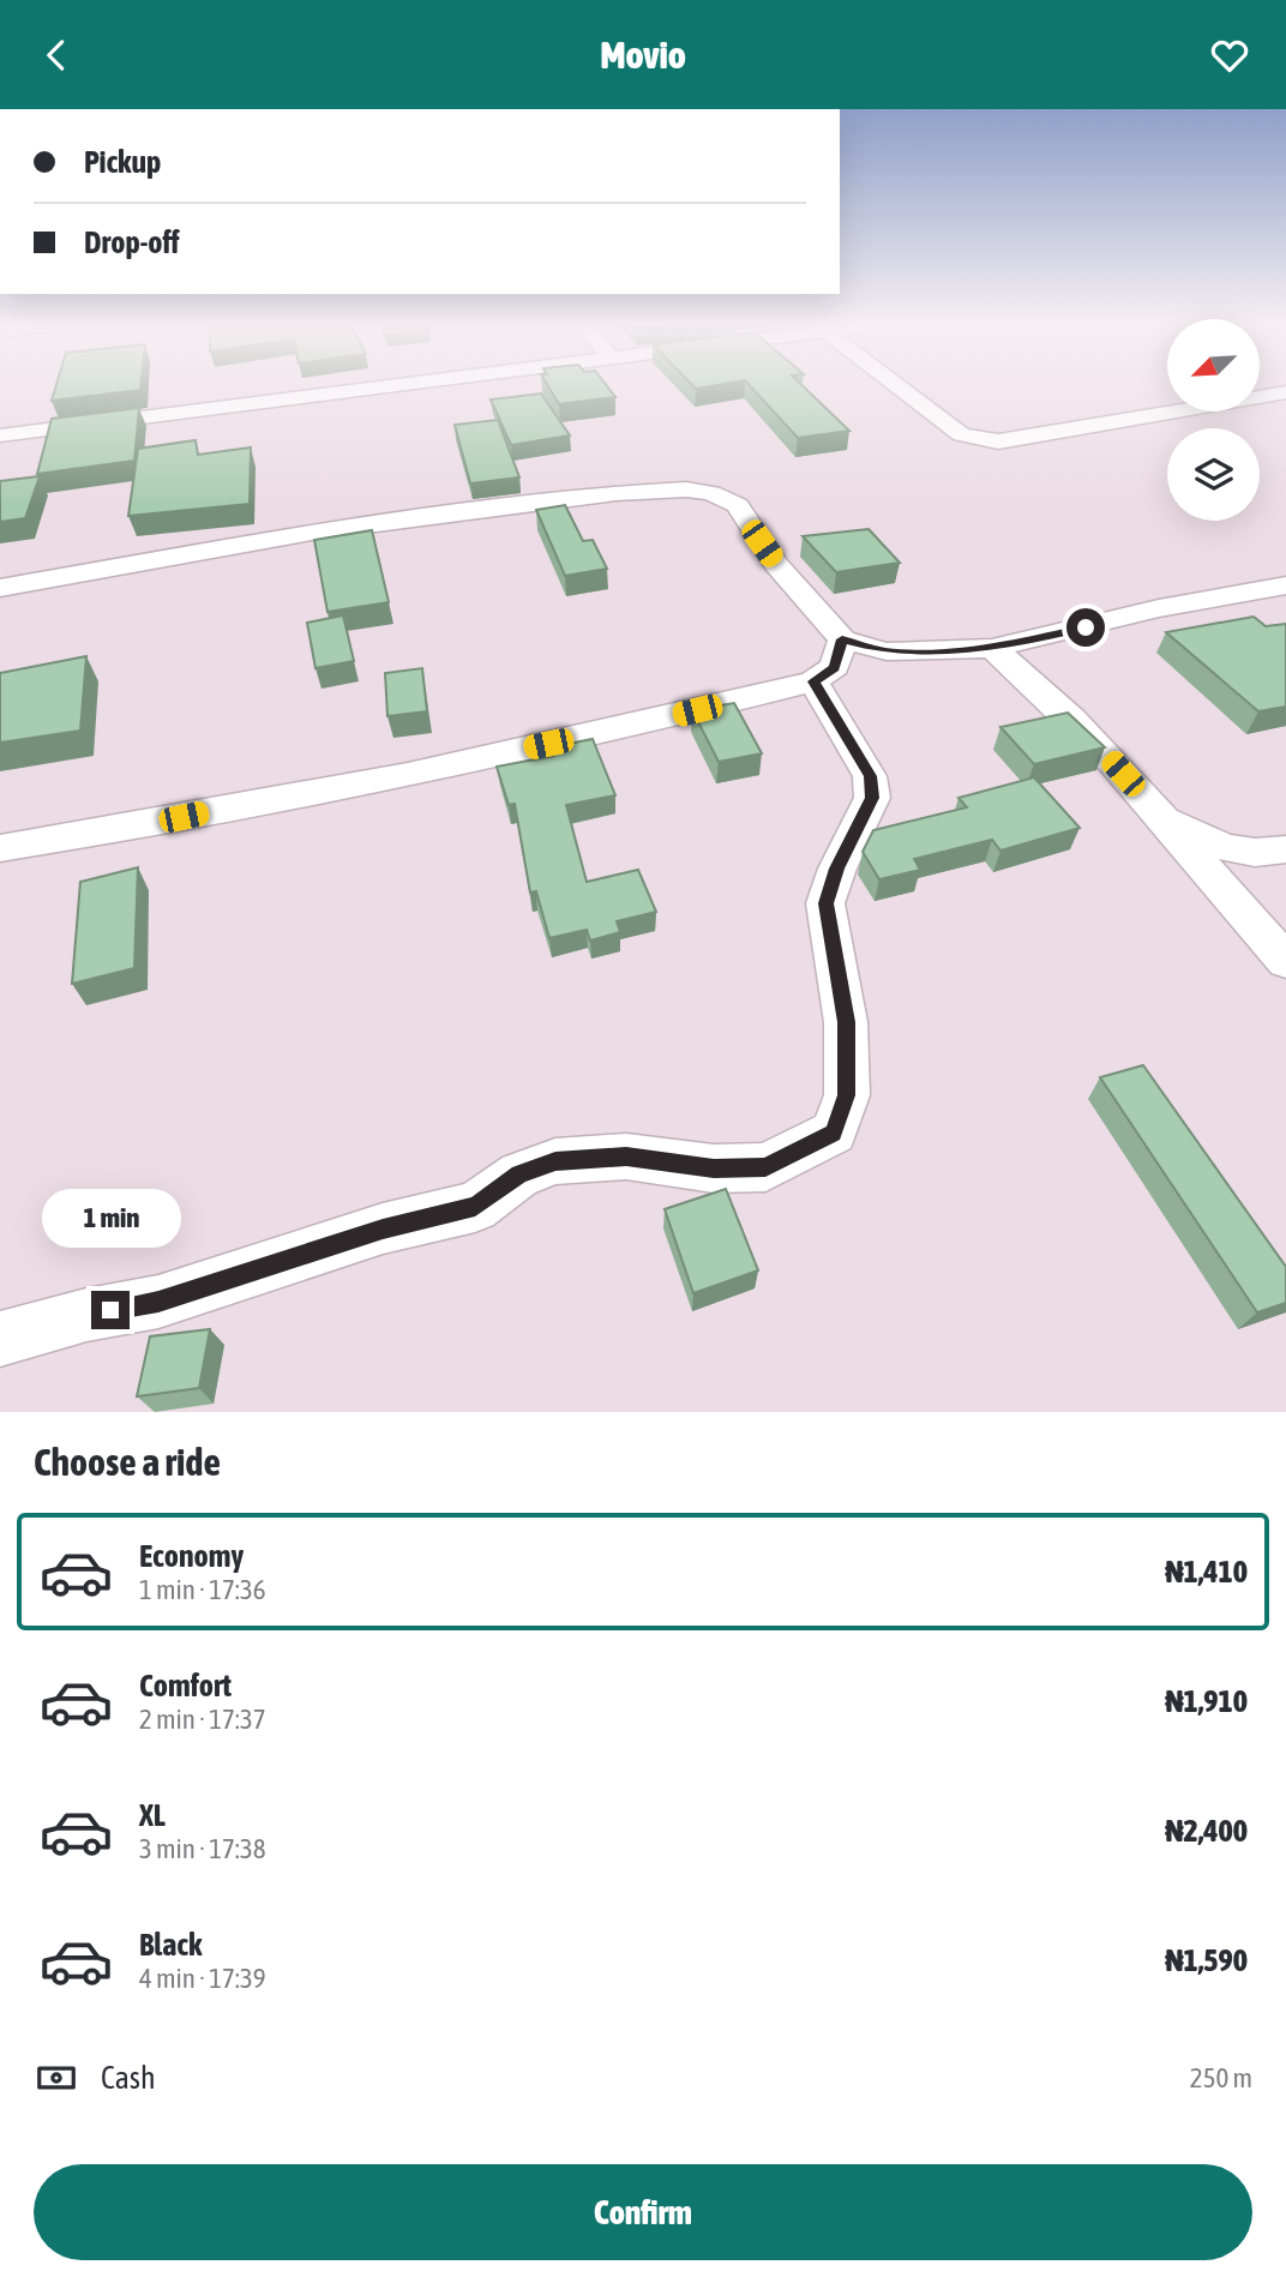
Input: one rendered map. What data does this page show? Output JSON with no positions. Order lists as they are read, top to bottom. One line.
{"north":"bottom left","page":{"header":"Movio","banner":["Pickup","Drop-off"],"bubble":"1 min","heading":"Choose a ride","list":[{"name":"Economy","note":"1 min · 17:36","value":"₦1,410"},{"name":"Comfort","note":"2 min · 17:37","value":"₦1,910"},{"name":"XL","note":"3 min · 17:38","value":"₦2,400"},{"name":"Black","note":"4 min · 17:39","value":"₦1,590"}],"pay":["Cash","250 m"],"buttons":"Confirm"}}
